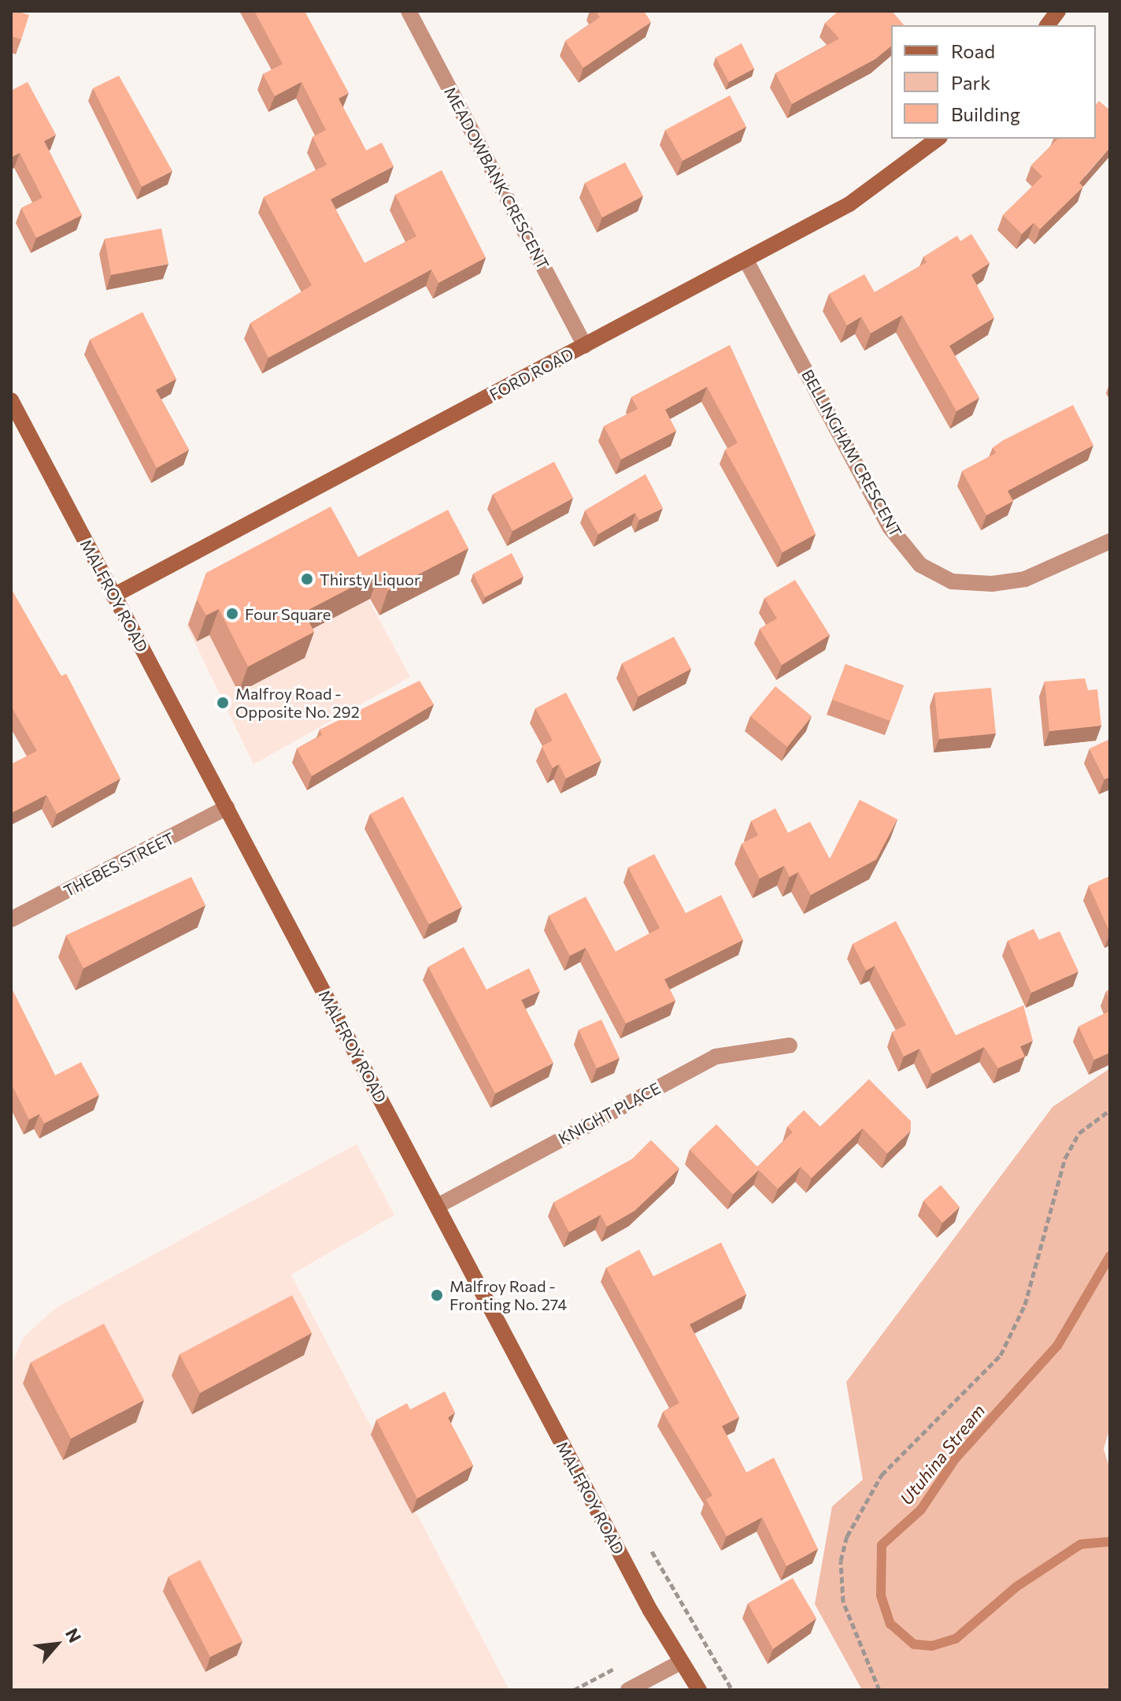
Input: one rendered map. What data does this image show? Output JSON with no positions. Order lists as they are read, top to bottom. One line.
{"streets":{"main road":["FORD ROAD","MALFROY ROAD"],"street":["MEADOWBANK CRESCENT","BELLINGHAM CRESCENT","THEBES STREET","KNIGHT PLACE"]},"crossings":[["MEADOWBANK CRESCENT","FORD ROAD"],["FORD ROAD","BELLINGHAM CRESCENT"],["FORD ROAD","MALFROY ROAD"],["MALFROY ROAD","THEBES STREET"],["MALFROY ROAD","KNIGHT PLACE"]],"water":["Utuhina Stream"],"places":["Thirsty Liquor","Four Square","Malfroy Road - Opposite No. 292","Malfroy Road - Fronting No. 274"],"legend":["Road","Park","Building"],"north":"top right"}
